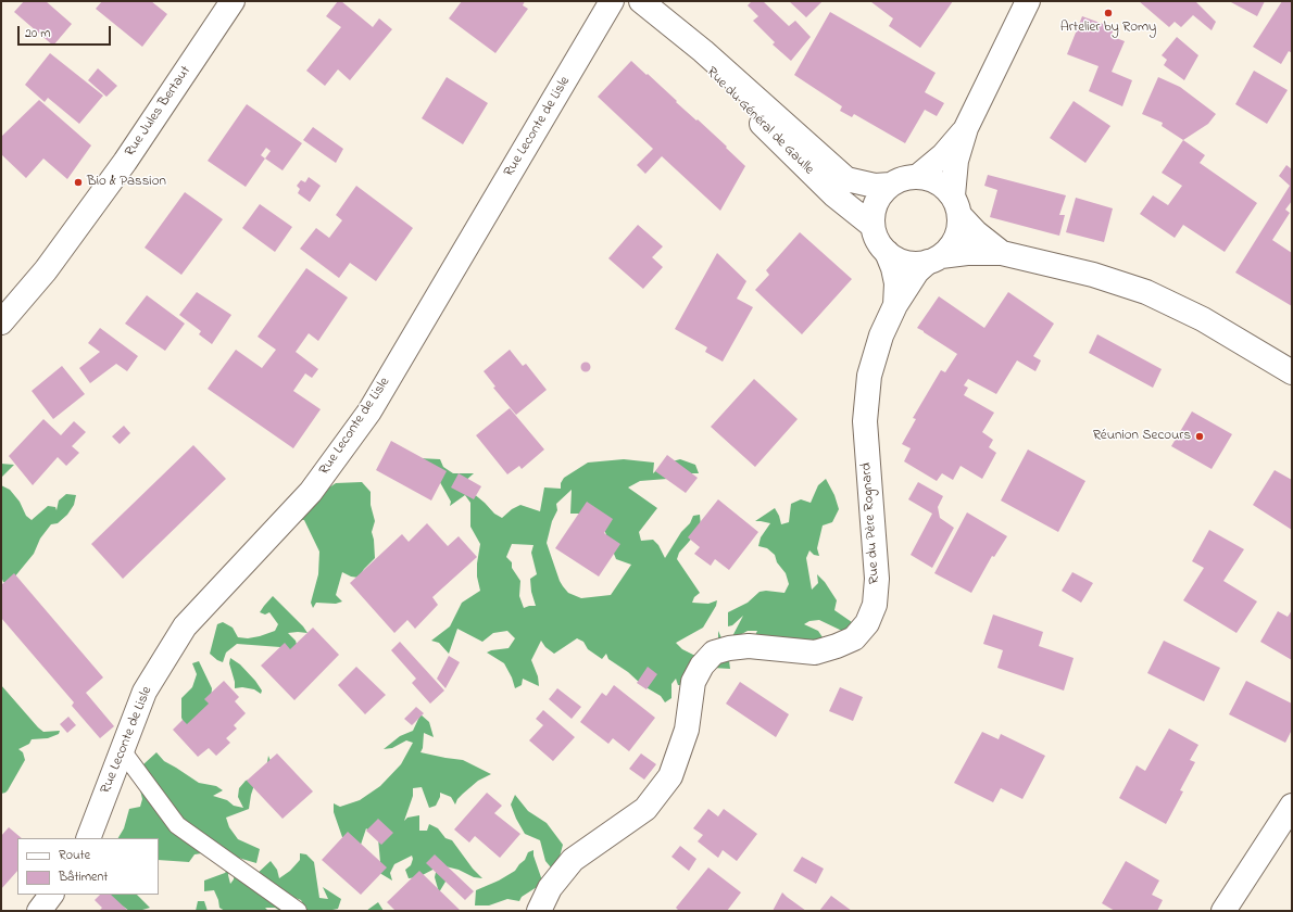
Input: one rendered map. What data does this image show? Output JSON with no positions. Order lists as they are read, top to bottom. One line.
{"streets":{"street":["Rue Jules Bertaut","Rue du Général de Gaulle","Rue Leconte de Lisle","Rue du Père Rognard"]},"crossings":[["Rue du Général de Gaulle","Rue du Père Rognard"]],"places":["Artelier by Romy","Bio & Passion","Réunion Secours"],"legend":["Route","Bâtiment"],"scale_bar":"20 m"}
